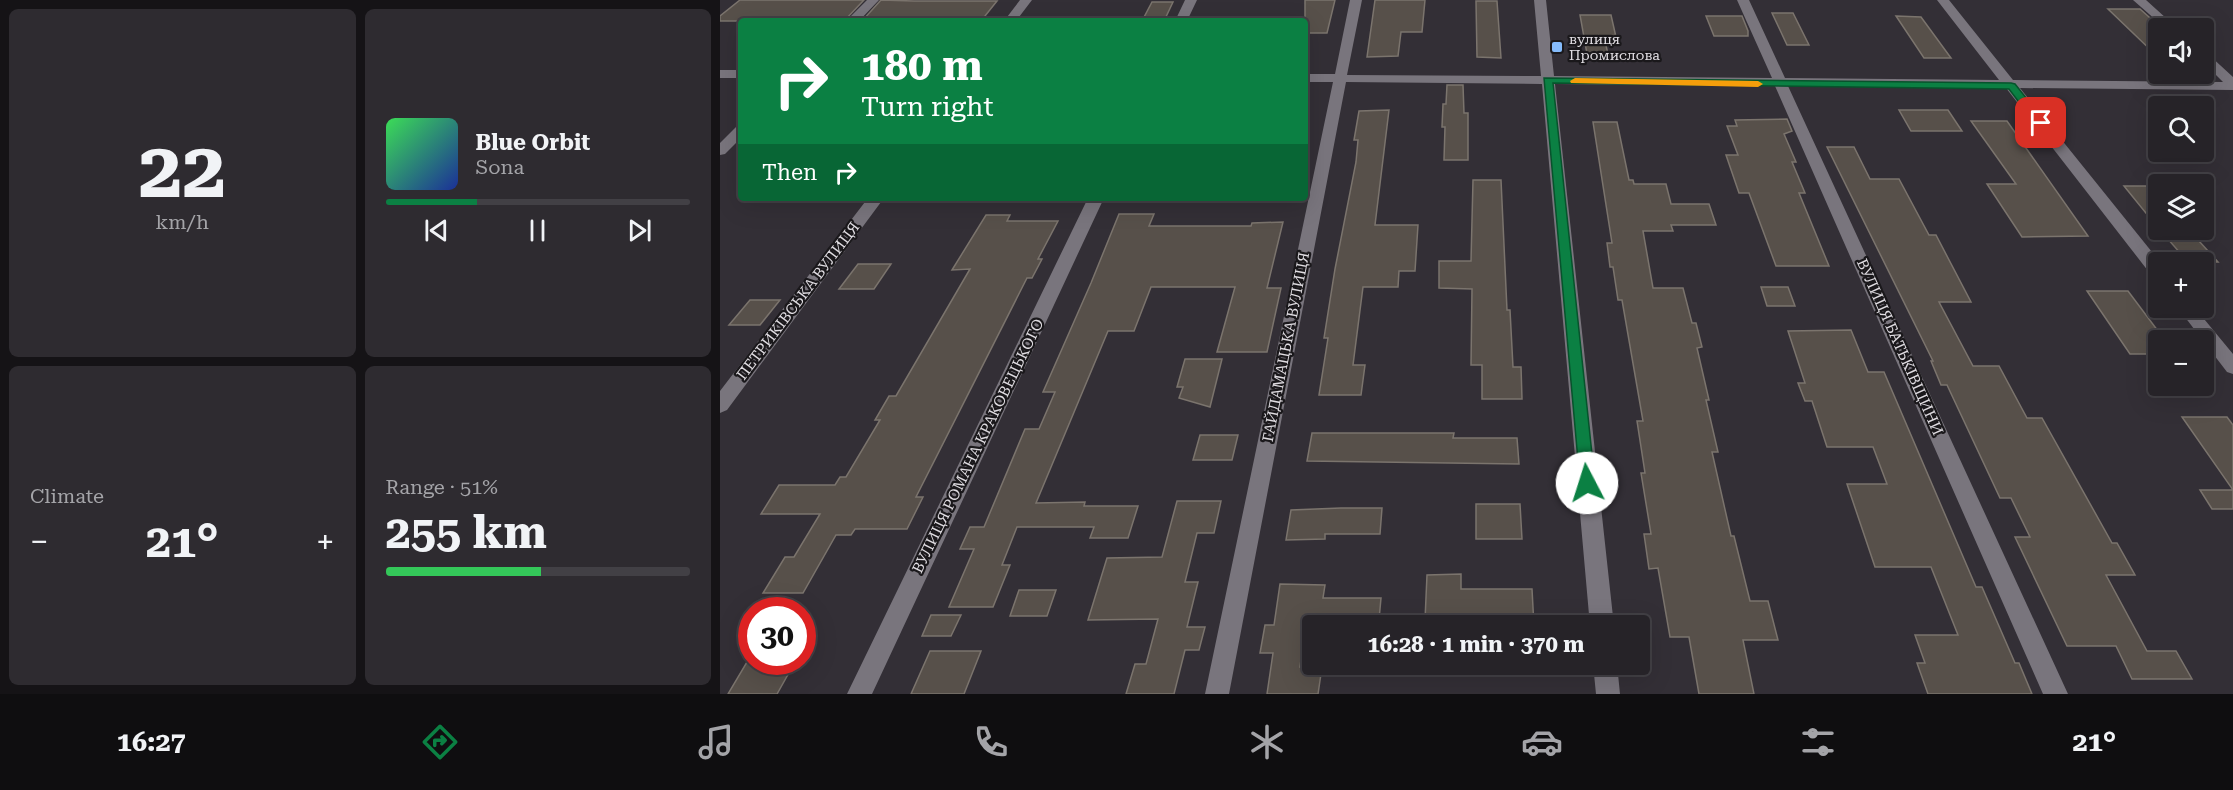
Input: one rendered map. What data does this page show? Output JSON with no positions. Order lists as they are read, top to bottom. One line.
{"streets":{"street":["ПЕТРИКІВСЬКА ВУЛИЦЯ","ГАЙДАМАЦЬКА ВУЛИЦЯ","ВУЛИЦЯ БАТЬКІВЩИНИ","ВУЛИЦЯ РОМАНА КРАКОВЕЦЬКОГО"]},"places":{"transit":["вулиця Промислова"]},"page":{"tile":[["22","km/h"],"Climate",["Range · 51%","255 km"]],"map_buttons":["+","−"],"turn":["180 m","Turn right"],"song":["Blue Orbit","Sona"],"then":"Then","heat":["−","21°","+"],"limit":"30","trip":"16:28 · 1 min · 370 m","tabs":["16:27","21°"]}}
